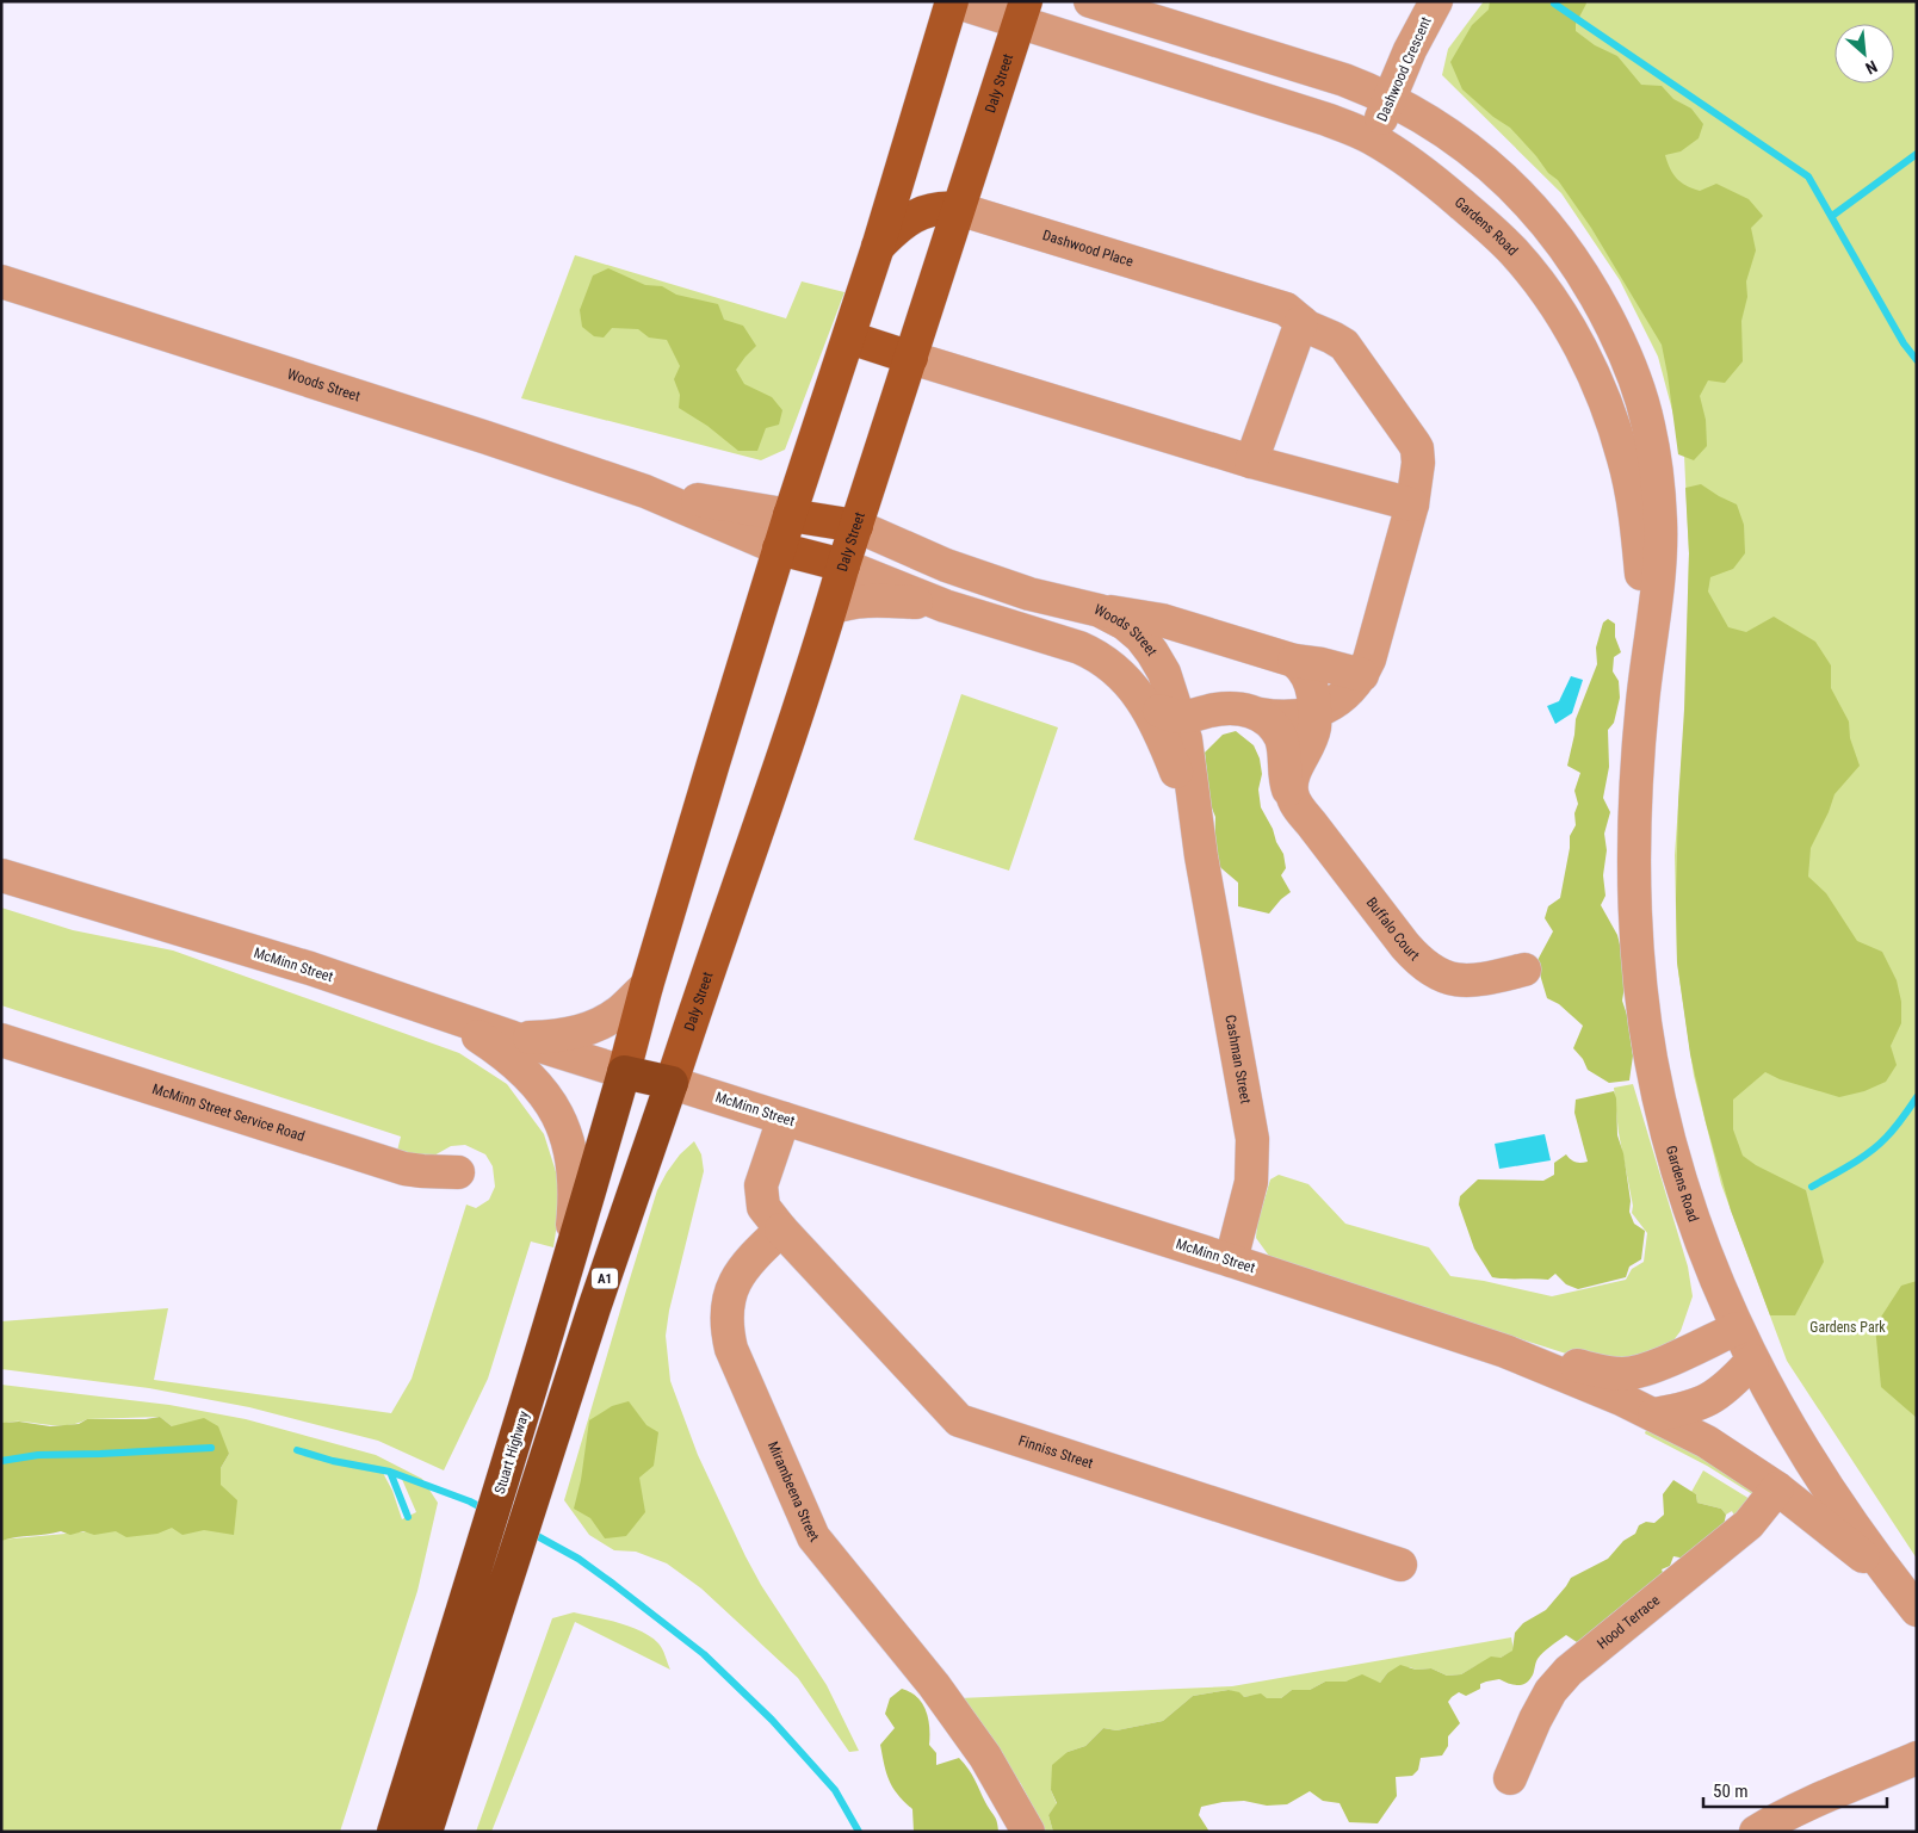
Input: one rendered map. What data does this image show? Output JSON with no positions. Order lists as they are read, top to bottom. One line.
{"streets":{"highway":["McMinn Street","A1","Stuart Highway"],"main road":["Daly Street","Dashwood Place"],"street":["Dashwood Crescent","Gardens Road","Woods Street","Buffalo Court","Cashman Street","McMinn Street Service Road","Finniss Street","Mirambeena Street","Hood Terrace"]},"crossings":[["Dashwood Crescent","Gardens Road"],["Daly Street","Gardens Road"],["Daly Street","Dashwood Place"],["Daly Street","Woods Street"],["Daly Street","McMinn Street"],["Daly Street","A1"],["Woods Street","Cashman Street"],["McMinn Street","Cashman Street"],["McMinn Street","A1"],["McMinn Street","Stuart Highway"],["Finniss Street","Mirambeena Street"]],"parks":["Gardens Park"],"scale_bar":"50 m","north":"bottom right"}
